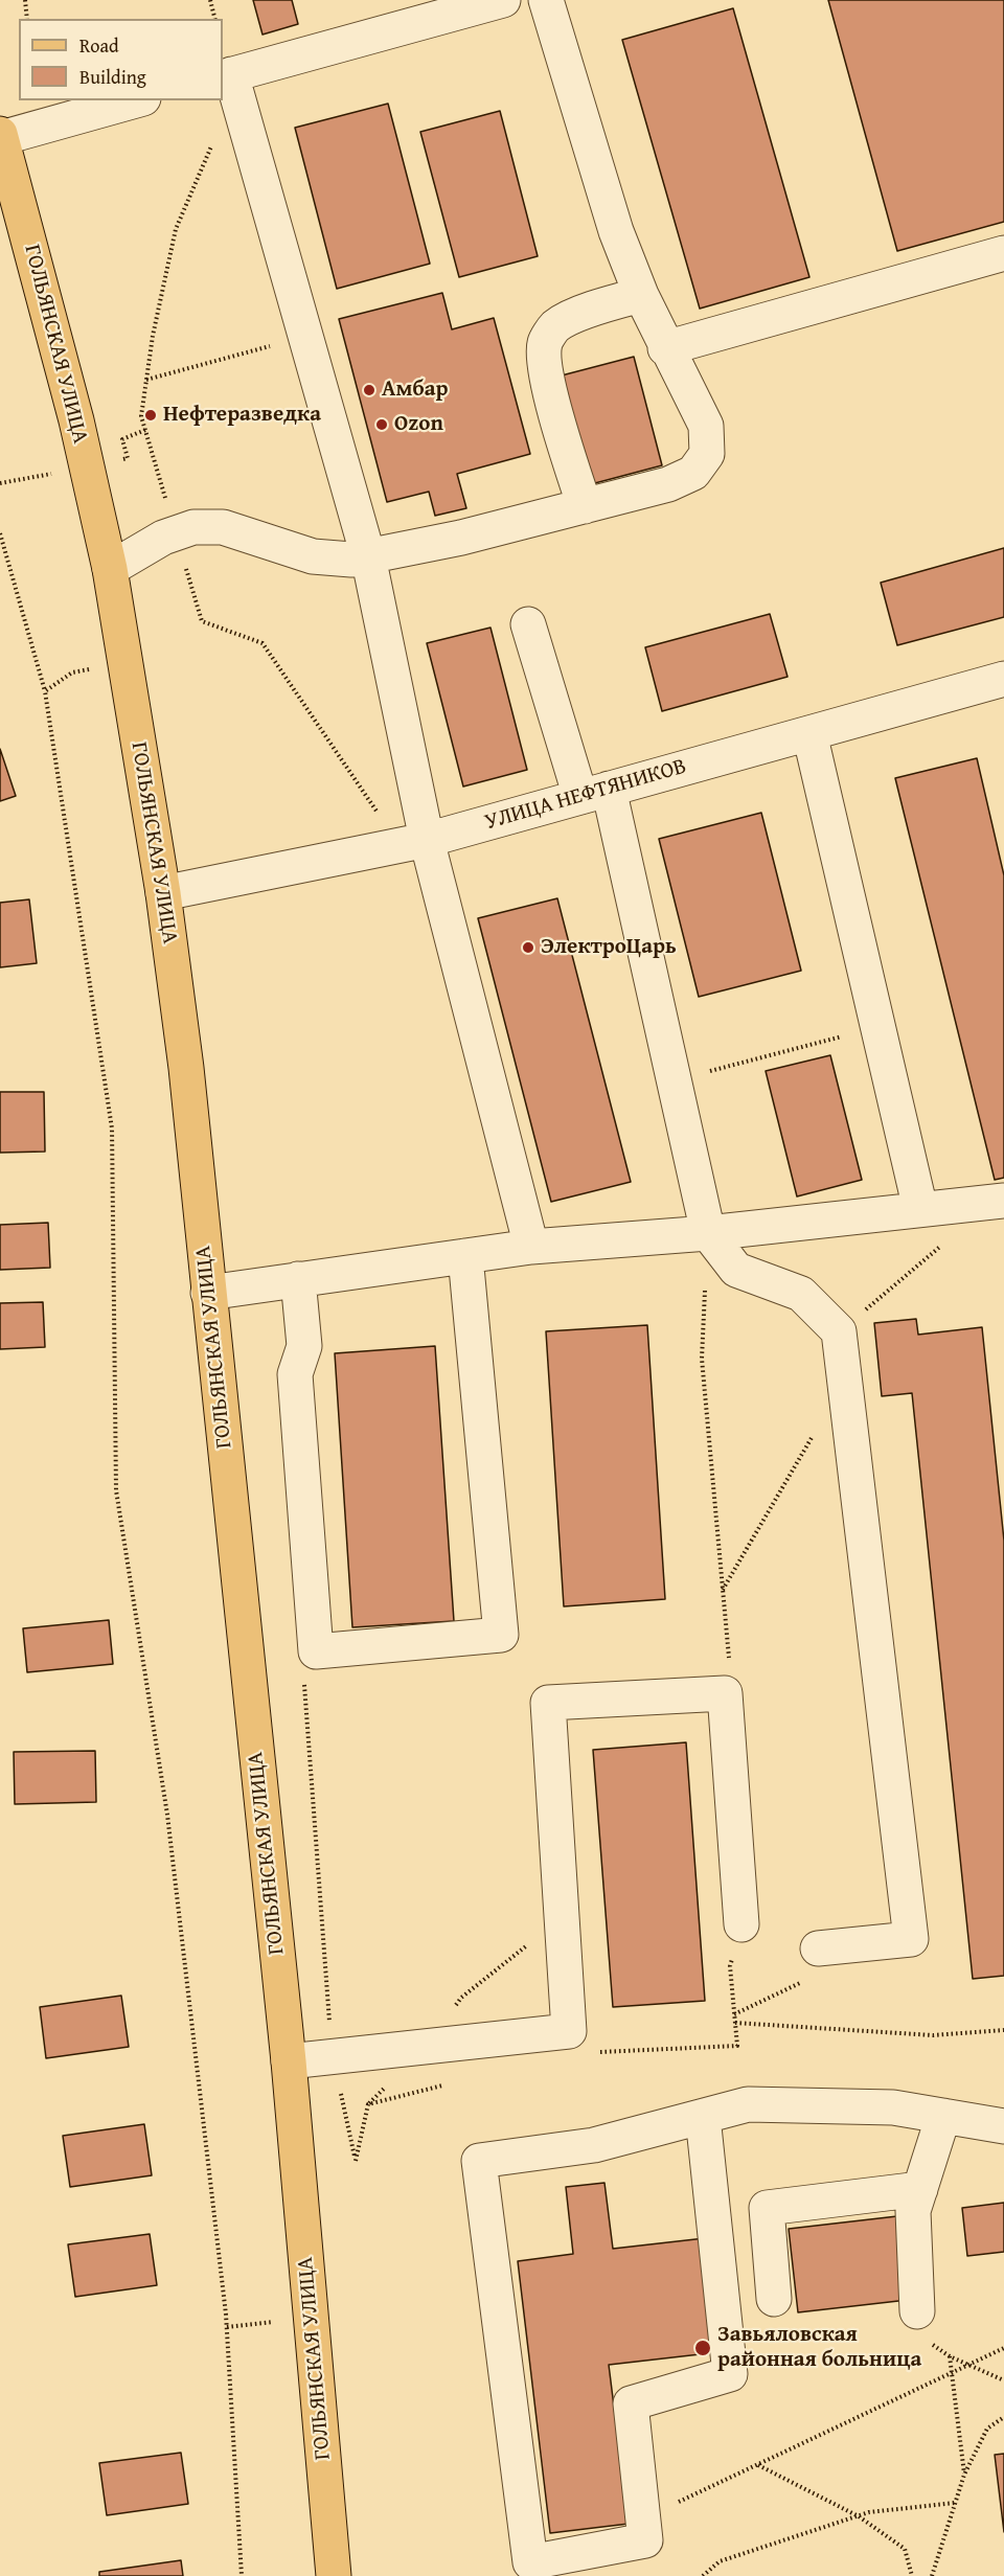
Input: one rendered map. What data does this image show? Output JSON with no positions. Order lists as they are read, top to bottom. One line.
{"streets":{"main road":["ГОЛЬЯНСКАЯ УЛИЦА"],"street":["УЛИЦА НЕФТЯНИКОВ"]},"crossings":[["ГОЛЬЯНСКАЯ УЛИЦА","УЛИЦА НЕФТЯНИКОВ"]],"places":["Амбар","Нефтеразведка","Ozon","ЭлектроЦарь","Завьяловская районная больница"],"legend":["Road","Building"]}
